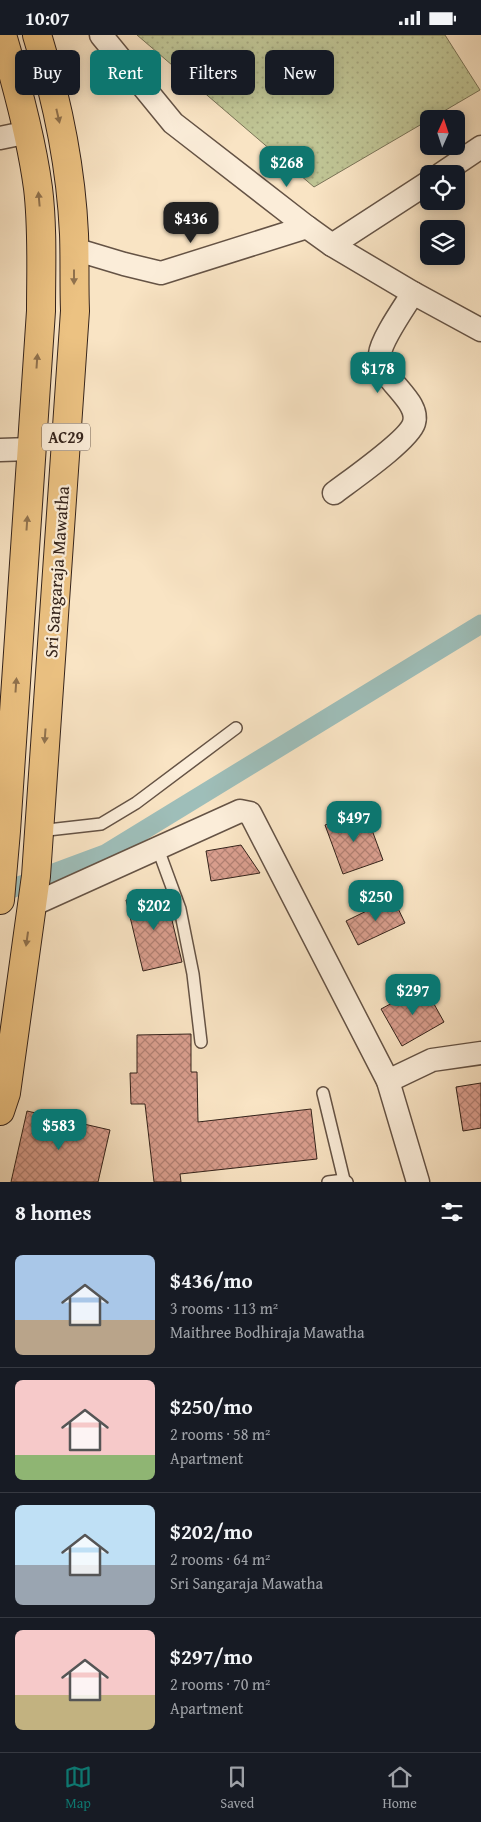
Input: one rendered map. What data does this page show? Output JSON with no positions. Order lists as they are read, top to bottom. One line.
{"streets":{"main road":["AC29","Sri Sangaraja Mawatha"]},"north":"top","page":{"status":"10:07","chip":["Buy","Rent","Filters","New"],"price":["$268","$436","$178","$497","$250","$202","$297","$583"],"heading":"8 homes","list":[{"name":"$436/mo","note":"3 rooms · 113 m² · Maithree Bodhiraja Mawatha"},{"name":"$250/mo","note":"2 rooms · 58 m² · Apartment"},{"name":"$202/mo","note":"2 rooms · 64 m² · Sri Sangaraja Mawatha"},{"name":"$297/mo","note":"2 rooms · 70 m² · Apartment"}],"tabs":["Map","Saved","Home"]}}
